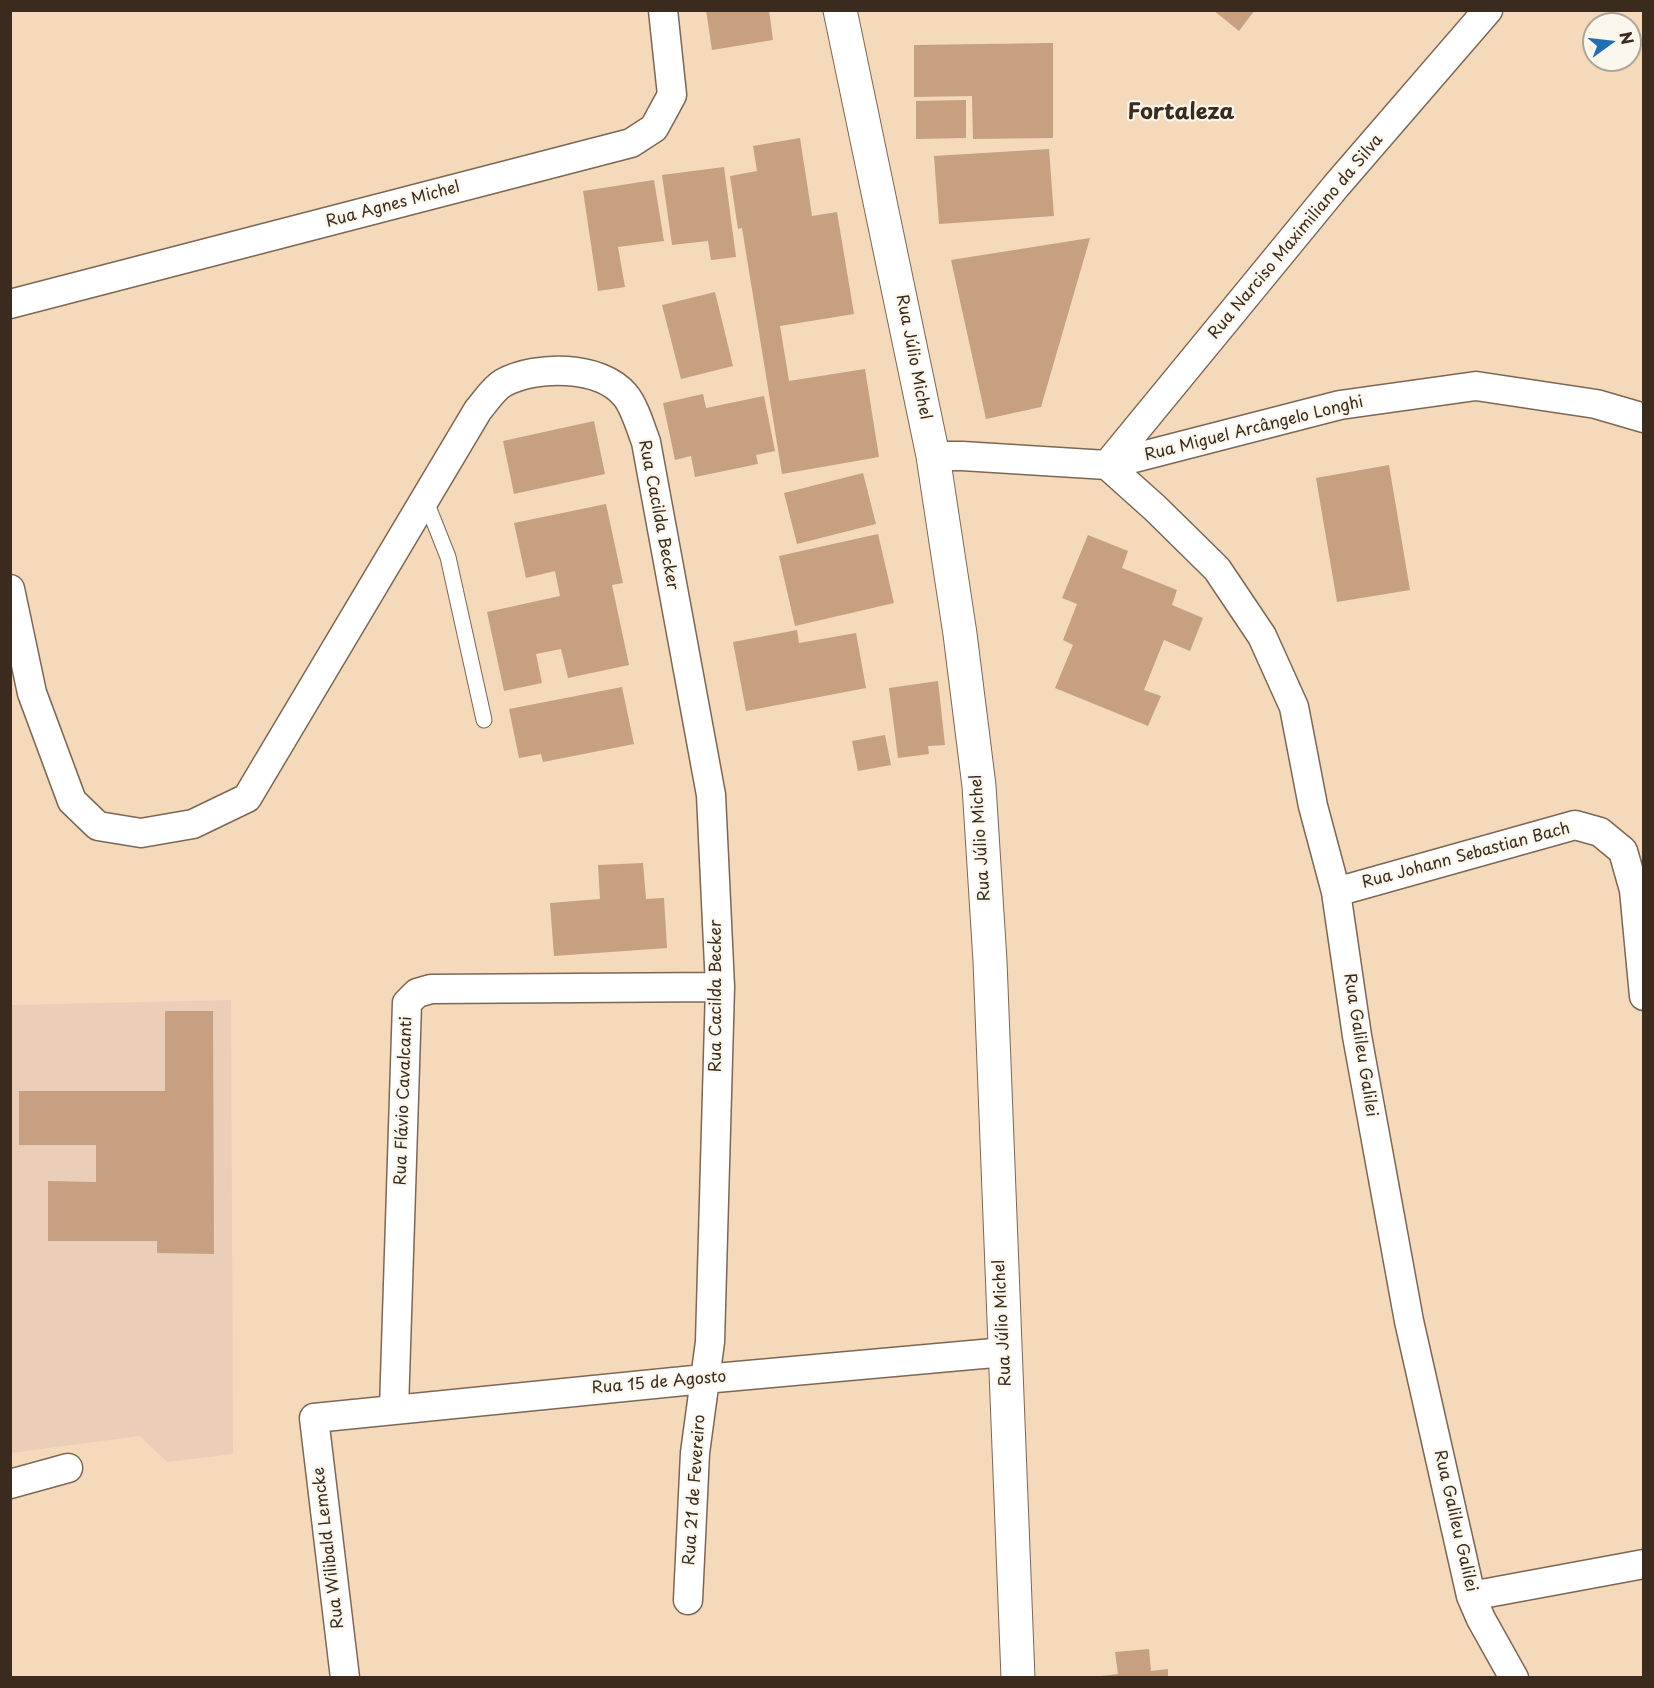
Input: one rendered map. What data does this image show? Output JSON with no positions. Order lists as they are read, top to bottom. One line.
{"streets":{"street":["Rua Agnes Michel","Rua Narciso Maximiliano da Silva","Rua Júlio Michel","Rua Miguel Arcângelo Longhi","Rua Cacilda Becker","Rua Johann Sebastian Bach","Rua Galileu Galilei","Rua Flávio Cavalcanti","Rua 15 de Agosto","Rua 21 de Fevereiro","Rua Wilibald Lemcke"]},"crossings":[["Rua Narciso Maximiliano da Silva","Rua Miguel Arcângelo Longhi"],["Rua Narciso Maximiliano da Silva","Rua Galileu Galilei"],["Rua Júlio Michel","Rua Miguel Arcângelo Longhi"],["Rua Júlio Michel","Rua 15 de Agosto"],["Rua Miguel Arcângelo Longhi","Rua Galileu Galilei"],["Rua Cacilda Becker","Rua Flávio Cavalcanti"],["Rua Cacilda Becker","Rua 15 de Agosto"],["Rua Cacilda Becker","Rua 21 de Fevereiro"],["Rua Johann Sebastian Bach","Rua Galileu Galilei"],["Rua Flávio Cavalcanti","Rua 15 de Agosto"],["Rua 15 de Agosto","Rua 21 de Fevereiro"],["Rua 15 de Agosto","Rua Wilibald Lemcke"]],"districts":["Fortaleza"],"north":"right"}
